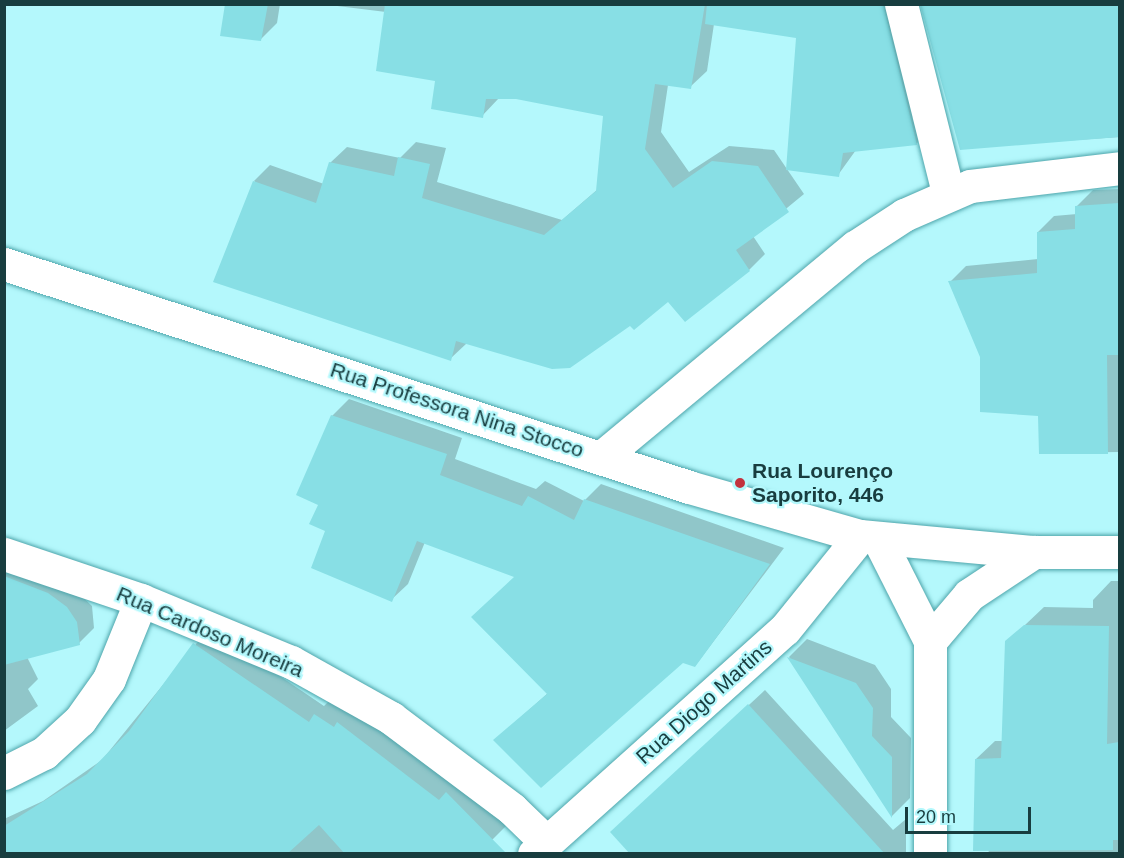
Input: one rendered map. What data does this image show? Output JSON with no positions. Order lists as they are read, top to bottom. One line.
{"streets":{"street":["Rua Professora Nina Stocco","Rua Cardoso Moreira","Rua Diogo Martins"]},"crossings":[["Rua Cardoso Moreira","Rua Diogo Martins"]],"places":["Rua Lourenço Saporito, 446"],"scale_bar":"20 m"}
